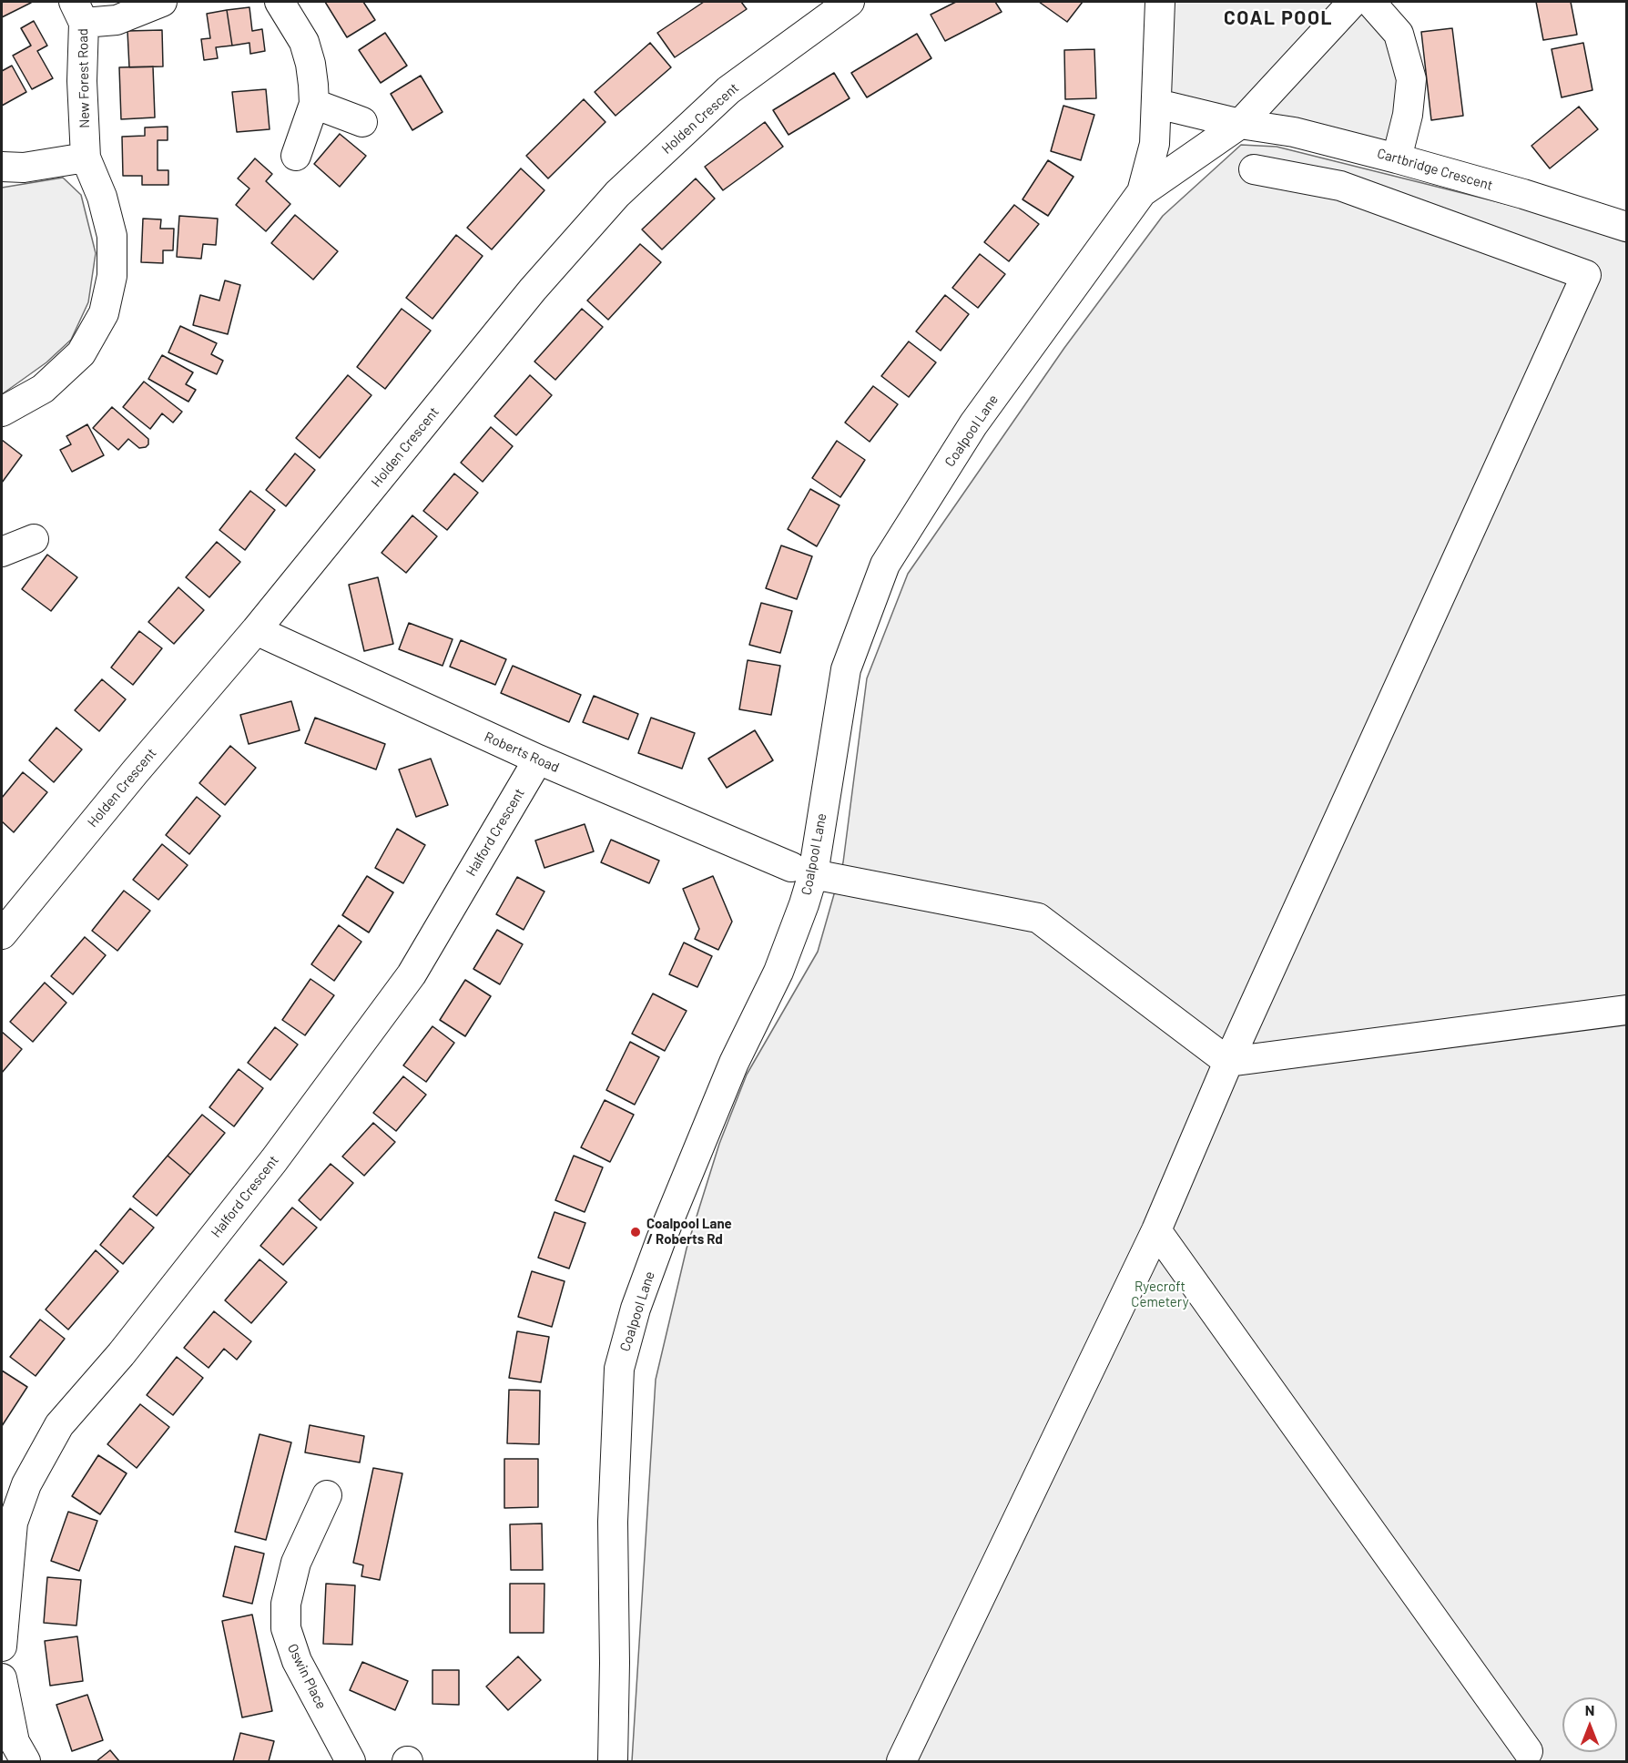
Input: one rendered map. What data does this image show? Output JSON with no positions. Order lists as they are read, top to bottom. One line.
{"streets":{"street":["New Forest Road","Holden Crescent","Cartbridge Crescent","Coalpool Lane","Roberts Road","Halford Crescent","Oswin Place"]},"crossings":[["Holden Crescent","Roberts Road"],["Cartbridge Crescent","Coalpool Lane"],["Coalpool Lane","Roberts Road"],["Roberts Road","Halford Crescent"]],"districts":["COAL POOL"],"parks":["Ryecroft Cemetery"],"places":["Coalpool Lane / Roberts Rd"],"north":"top"}
